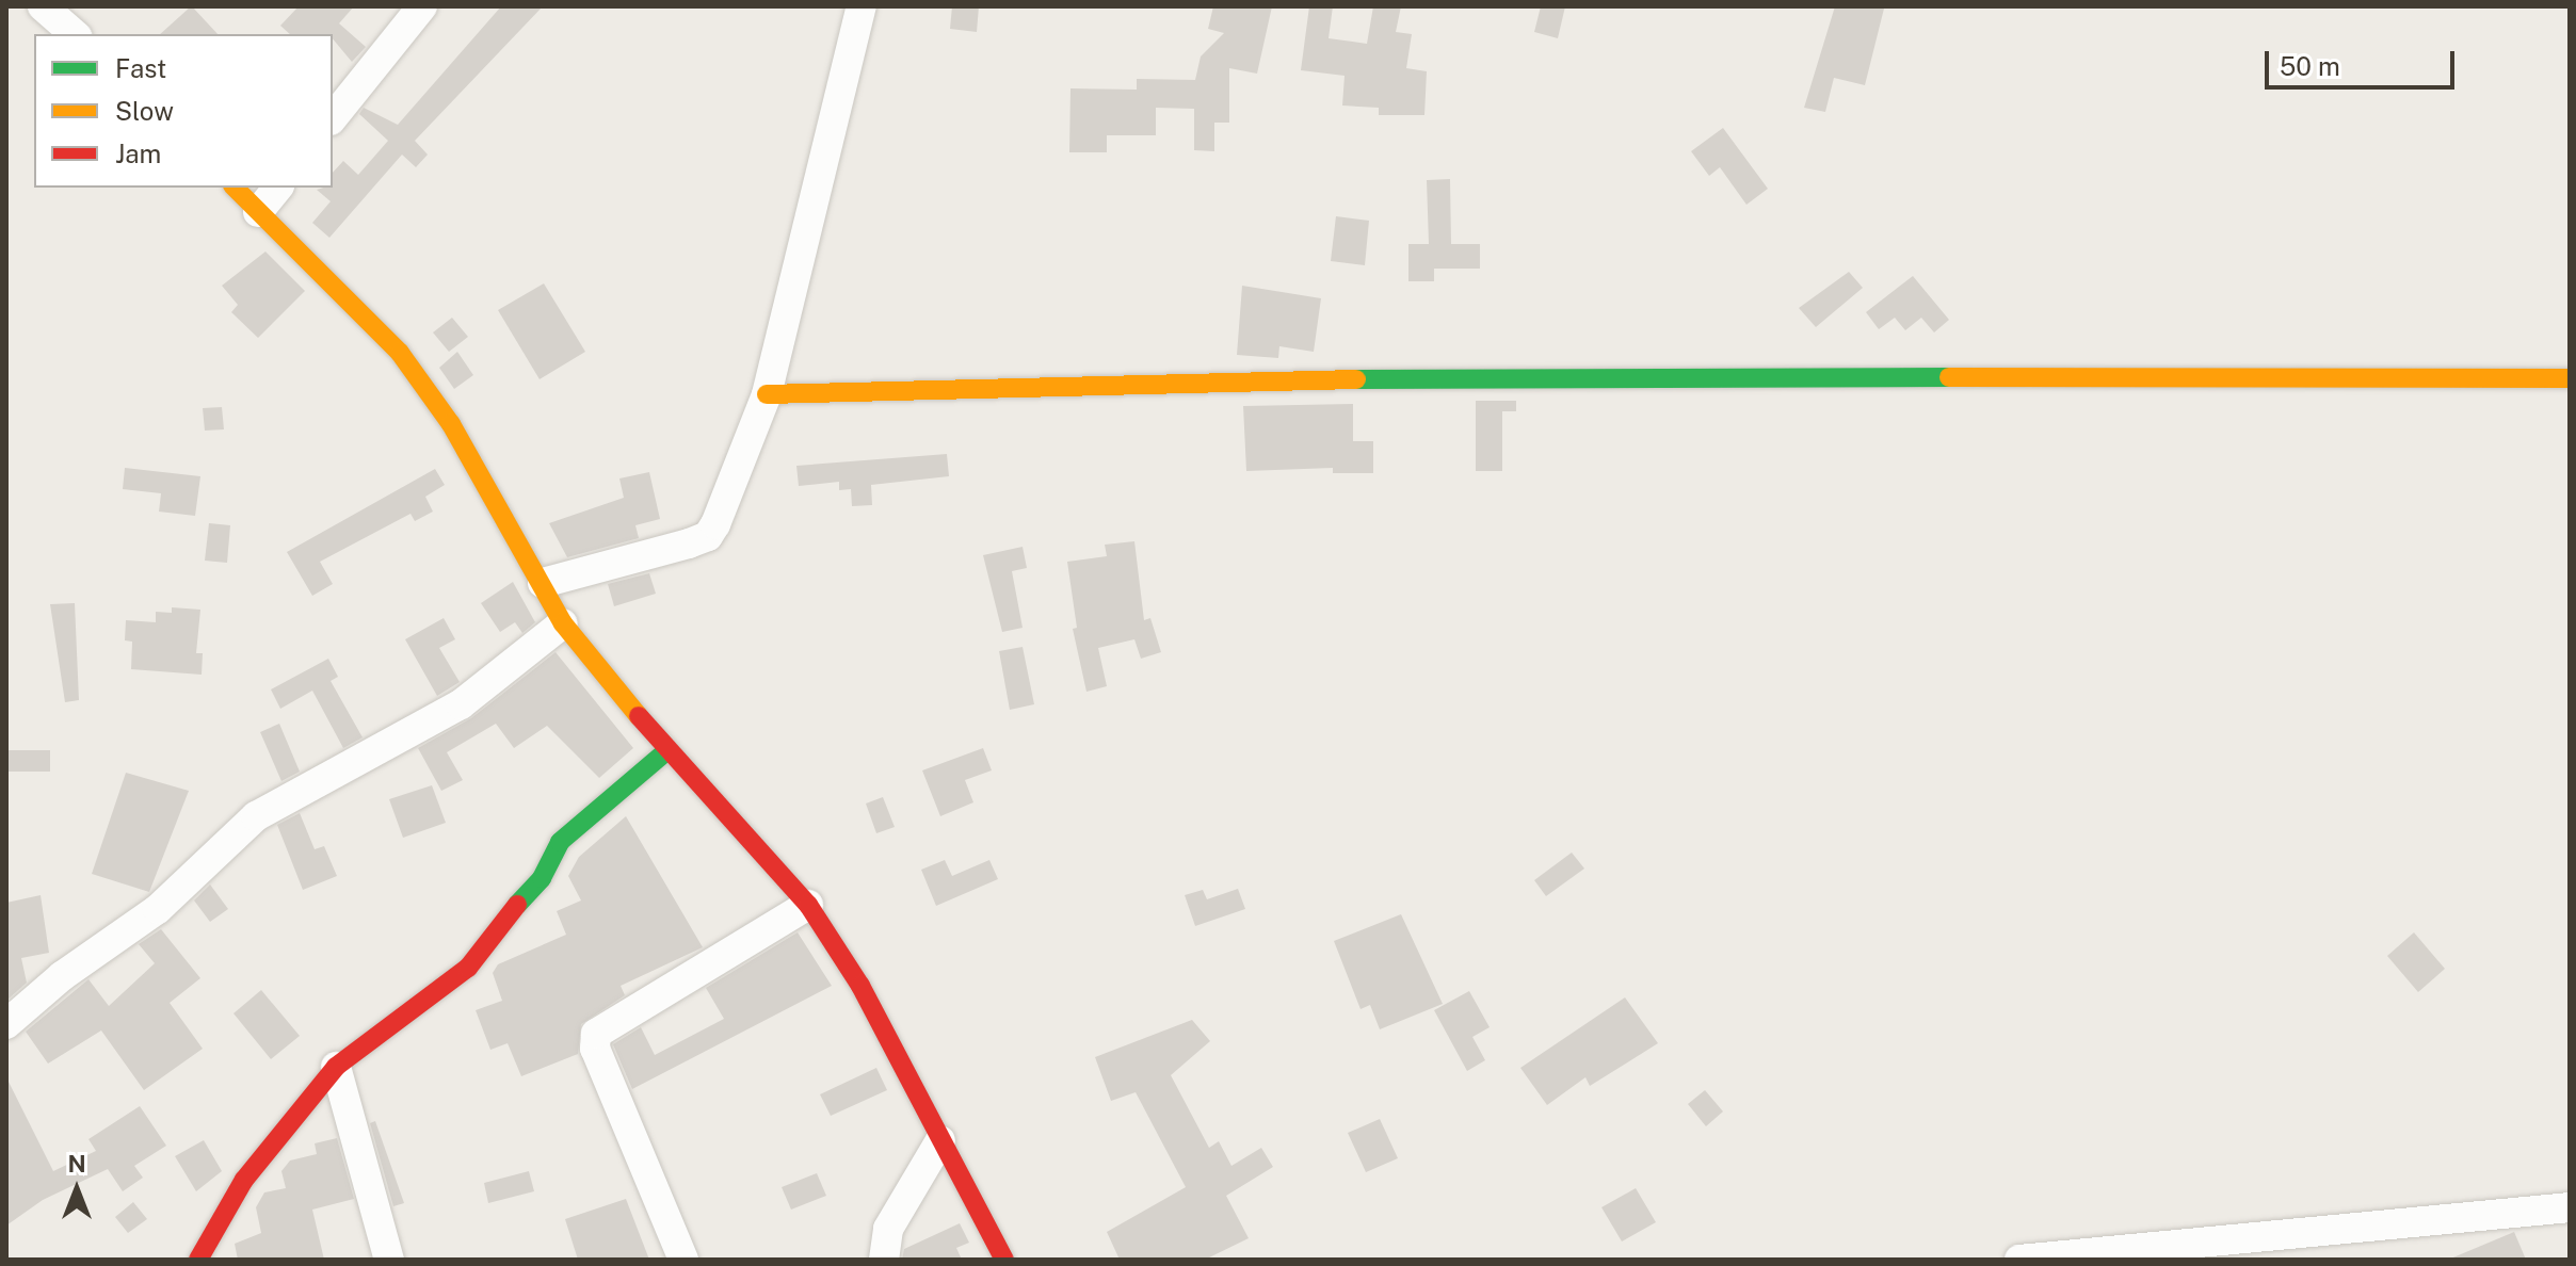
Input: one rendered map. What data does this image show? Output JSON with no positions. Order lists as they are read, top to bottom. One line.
{"legend":["Fast","Slow","Jam"],"scale_bar":"50 m","north":"top"}
